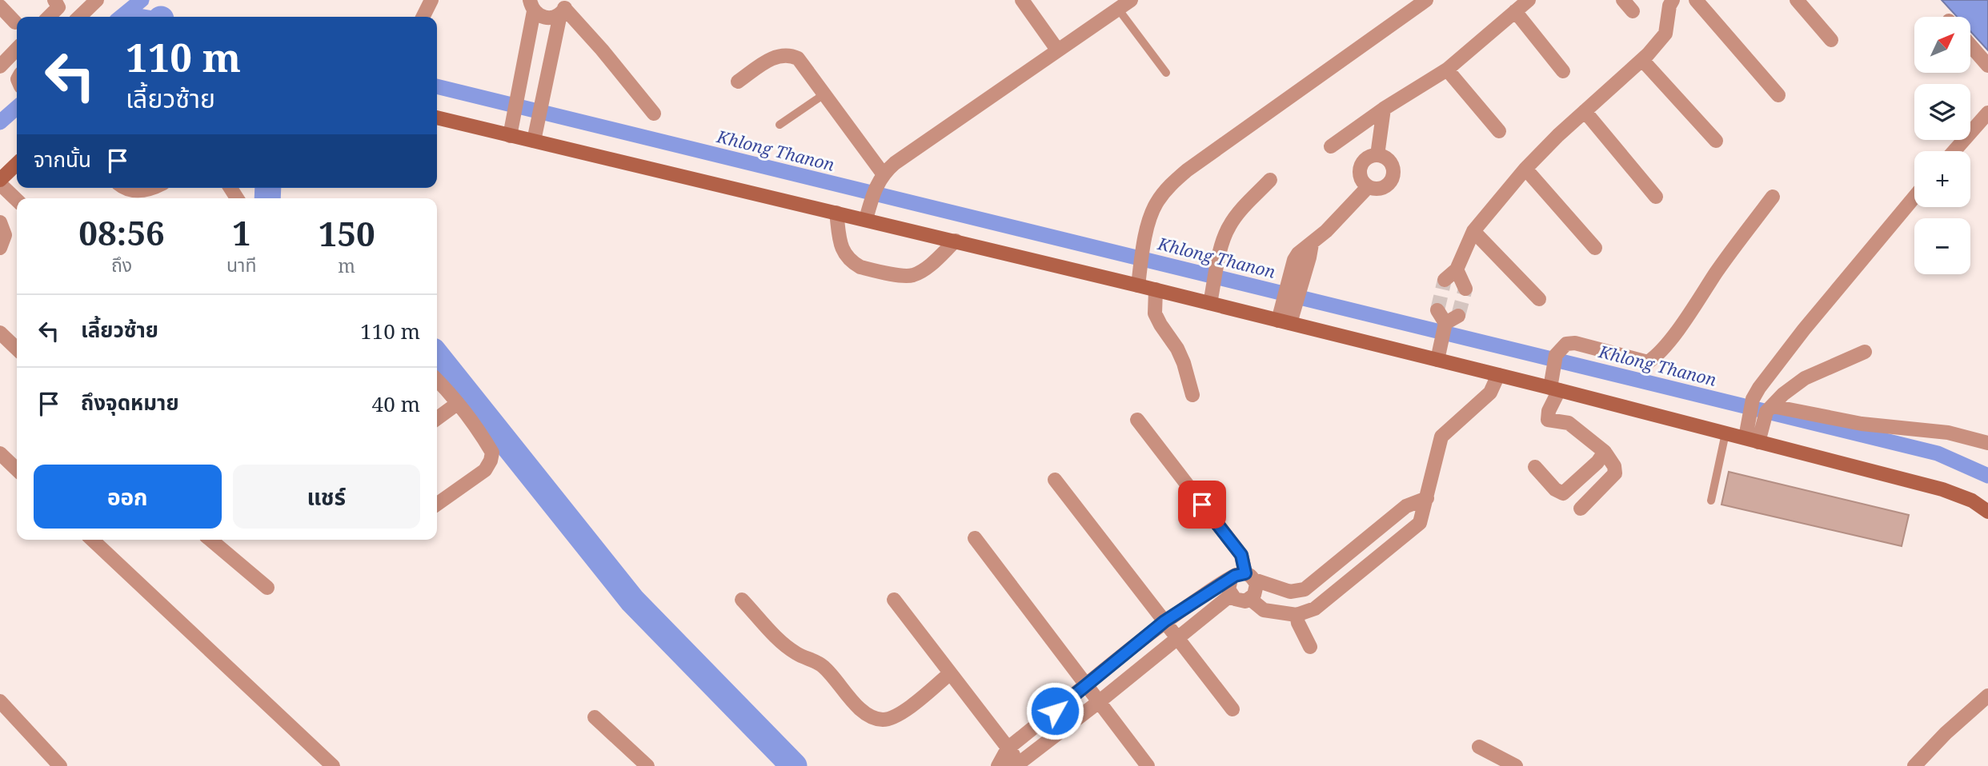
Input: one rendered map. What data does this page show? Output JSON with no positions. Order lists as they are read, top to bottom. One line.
{"water":["Khlong Thanon"],"north":"top right","page":{"map_buttons":["+","−"],"turn":["110 m","เลี้ยวซ้าย"],"then":"จากนั้น","eta":["08:56","ถึง","1","นาที","150","m"],"list":[{"name":"เลี้ยวซ้าย","value":"110 m"},{"name":"ถึงจุดหมาย","value":"40 m"}],"buttons":["ออก","แชร์"]}}
